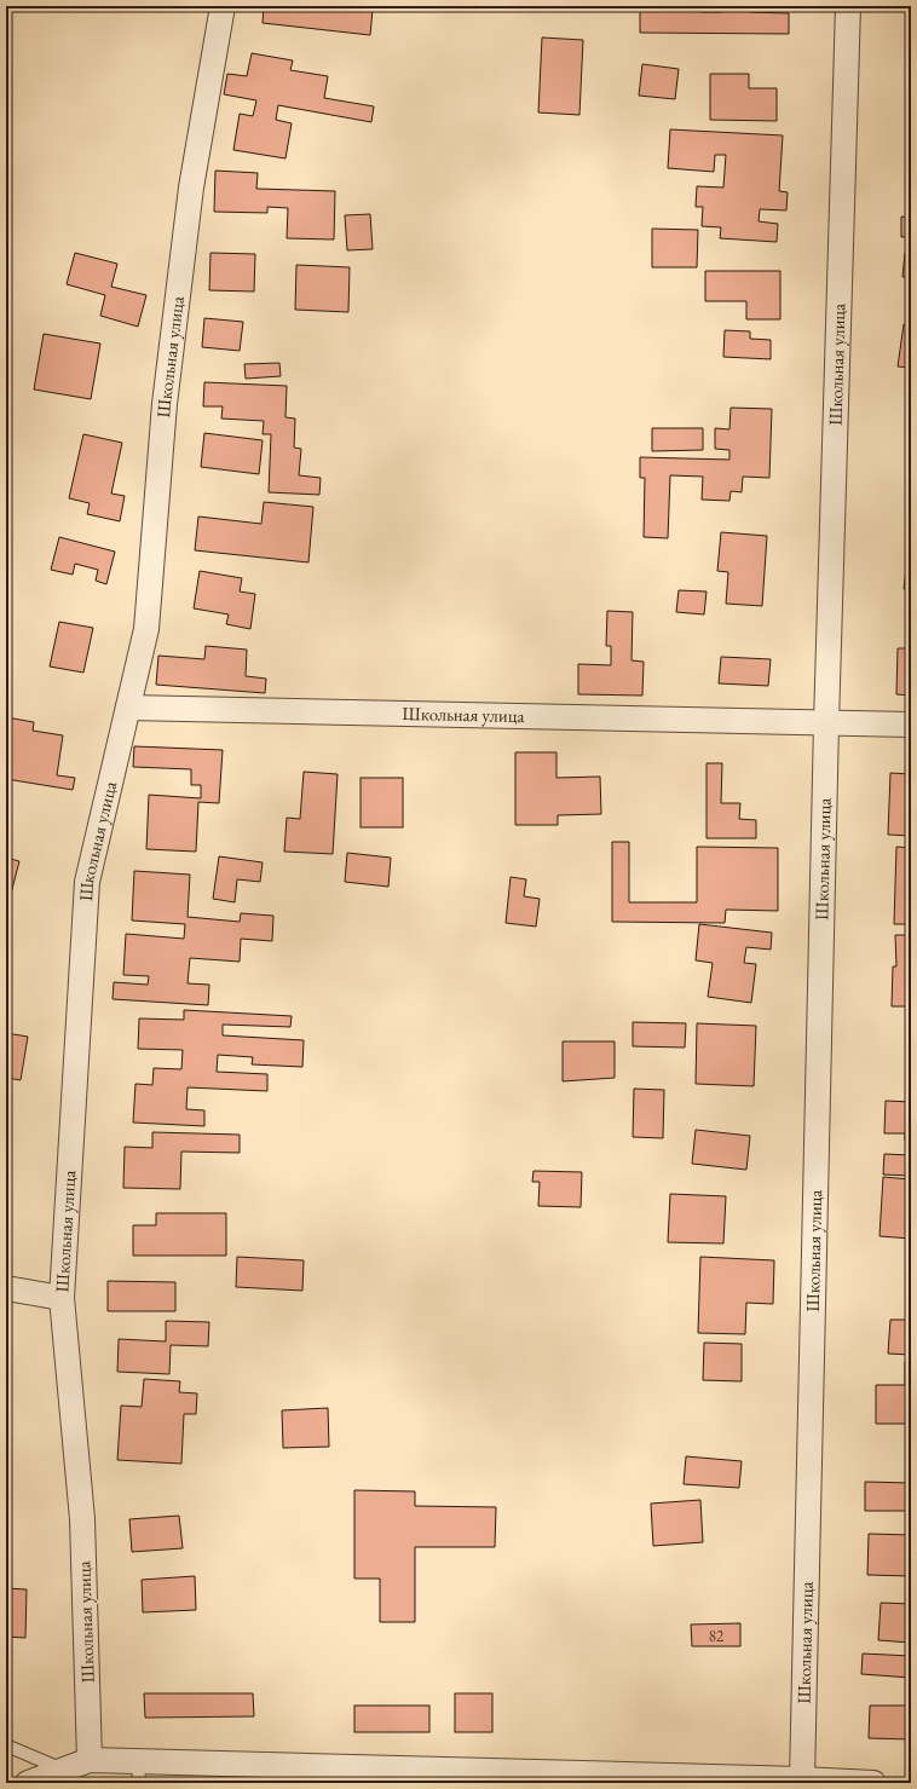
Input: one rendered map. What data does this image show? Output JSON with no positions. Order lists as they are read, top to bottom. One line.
{"streets":{"street":["Школьная улица"]},"house_numbers":["82"]}
